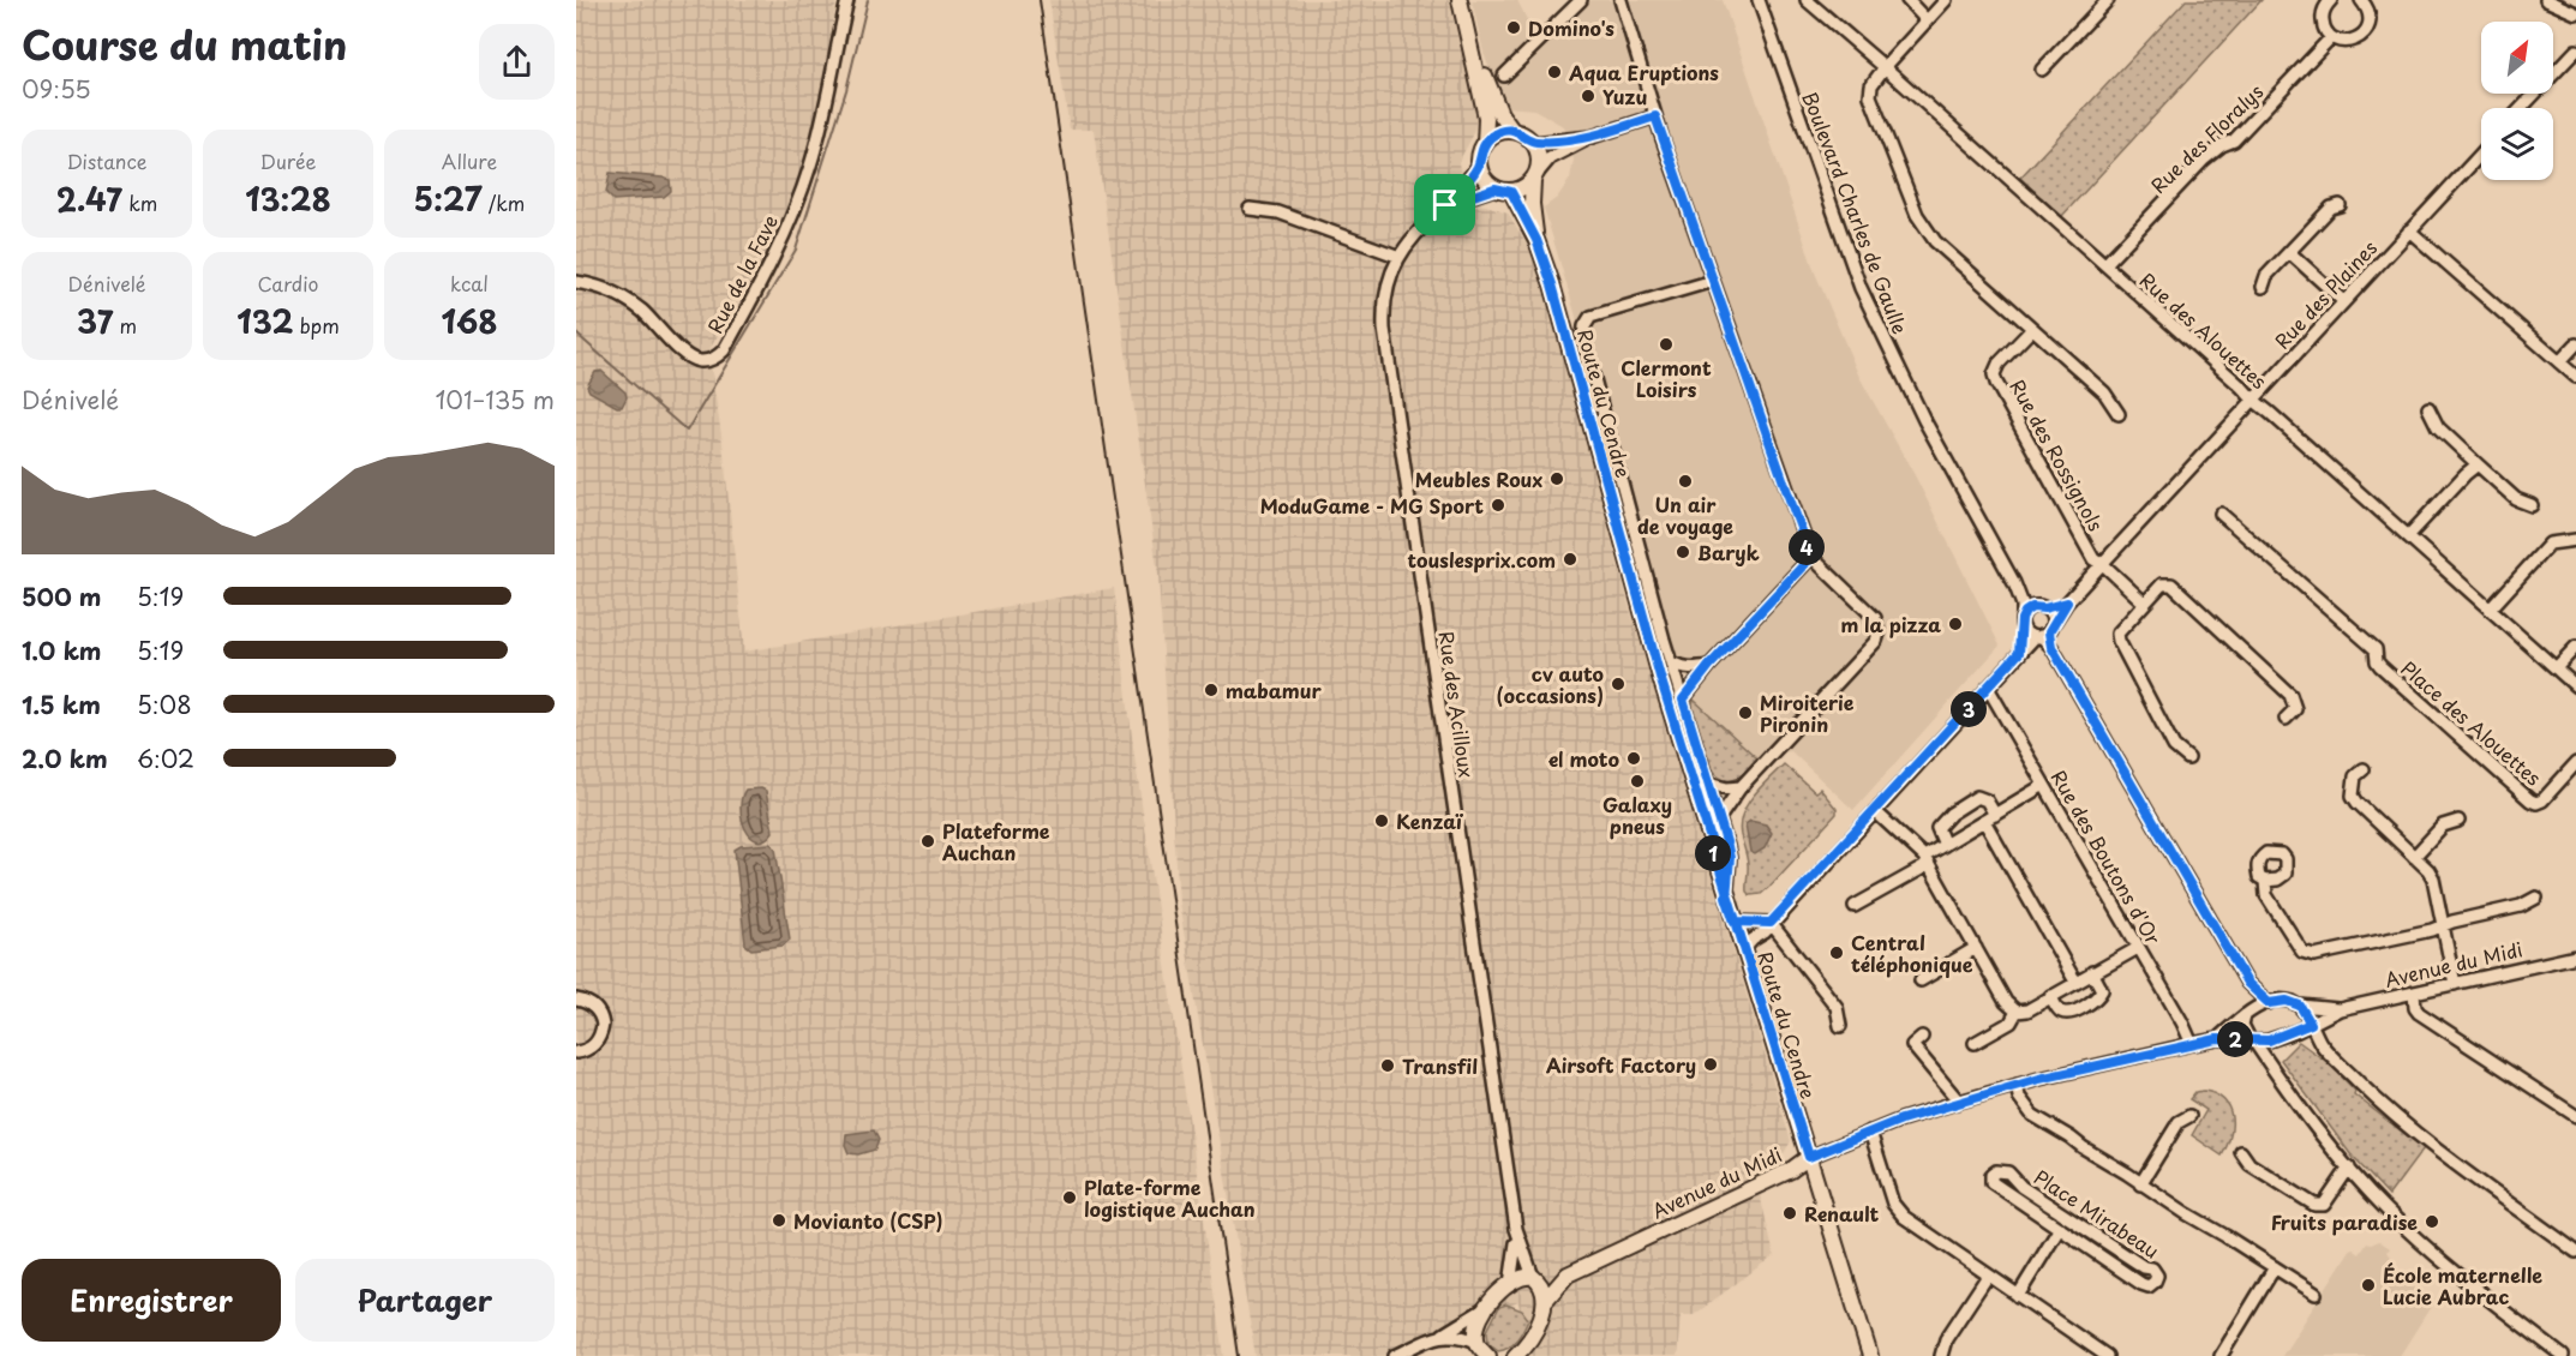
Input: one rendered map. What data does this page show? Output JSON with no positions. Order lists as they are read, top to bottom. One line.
{"streets":{"main road":["Route du Cendre","Avenue du Midi"],"street":["Rue des Floralys","Boulevard Charles de Gaulle","Rue de la Fave","Rue des Plaines","Rue des Alouettes","Rue des Rossignols","Rue des Acilloux","Place des Alouettes","Rue des Boutons d'Or","Place Mirabeau"]},"crossings":[["Rue des Floralys","Rue des Alouettes"],["Boulevard Charles de Gaulle","Rue des Plaines"],["Rue des Plaines","Rue des Alouettes"],["Rue des Plaines","Route du Cendre"],["Rue des Plaines","Rue des Rossignols"],["Rue des Plaines","Rue des Boutons d'Or"],["Route du Cendre","Rue des Acilloux"],["Route du Cendre","Avenue du Midi"],["Rue des Acilloux","Avenue du Midi"],["Rue des Boutons d'Or","Avenue du Midi"]],"places":["Domino's","Aqua Eruptions","Yuzu","Clermont Loisirs","Meubles Roux","Un air de voyage","ModuGame - MG Sport","Baryk","touslesprix.com","m la pizza","cv auto (occasions)","mabamur","Miroiterie Pironin","el moto","Galaxy pneus","Kenzaï","Plateforme Auchan","Central téléphonique","Airsoft Factory","Transfil","Plate-forme logistique Auchan","Renault","Movianto (CSP)","Fruits paradise","École maternelle Lucie Aubrac"],"north":"top right","page":{"heading":["Course du matin","09:55"],"stats":[["Distance","2.47 km"],["Durée","13:28"],["Allure","5:27 /km"],["Dénivelé","37 m"],["Cardio","132 bpm"],["kcal","168"]],"chart":["Dénivelé","101–135 m"],"pins":["4","3","1","2"],"list":[{"name":"500 m","note":"5:19"},{"name":"1.0 km","note":"5:19"},{"name":"1.5 km","note":"5:08"},{"name":"2.0 km","note":"6:02"}],"buttons":["Enregistrer","Partager"]}}
